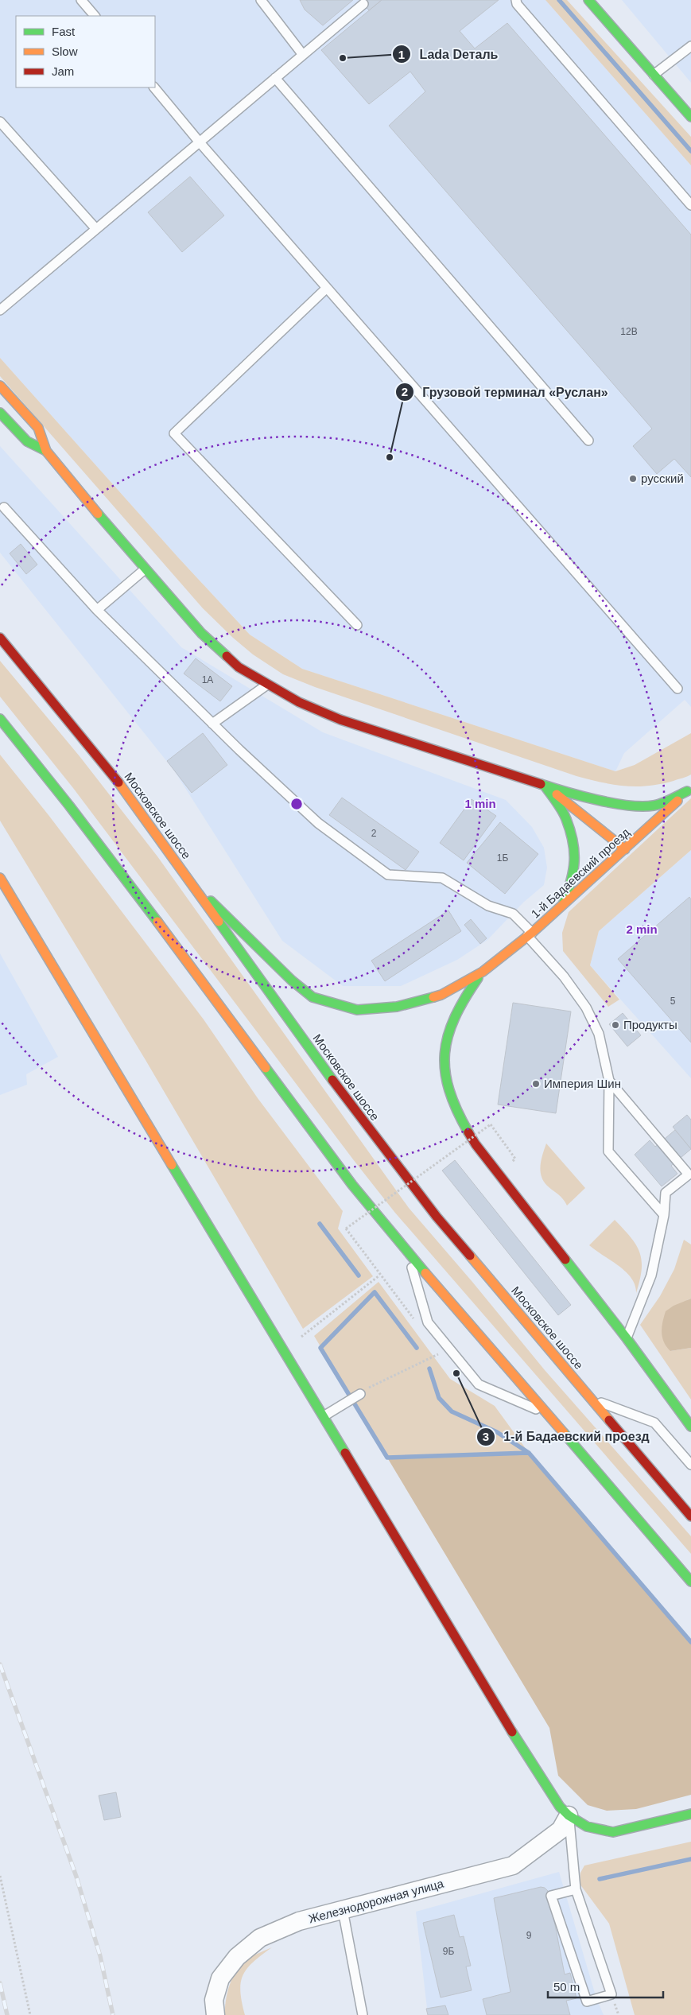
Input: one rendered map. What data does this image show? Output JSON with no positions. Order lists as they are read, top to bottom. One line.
{"streets":{"main road":["Московское шоссе","1-й Бадаевский проезд"],"street":["Железнодорожная улица"]},"places":["Lada Dеталь","Грузовой терминал «Руслан»","русский","Продукты","Империя Шин","1-й Бадаевский проезд"],"house_numbers":["12В","1А","2","1Б","5","9","9Б"],"legend":["Fast","Slow","Jam"],"scale_bar":"50 m","rings":["1 min","2 min"]}
